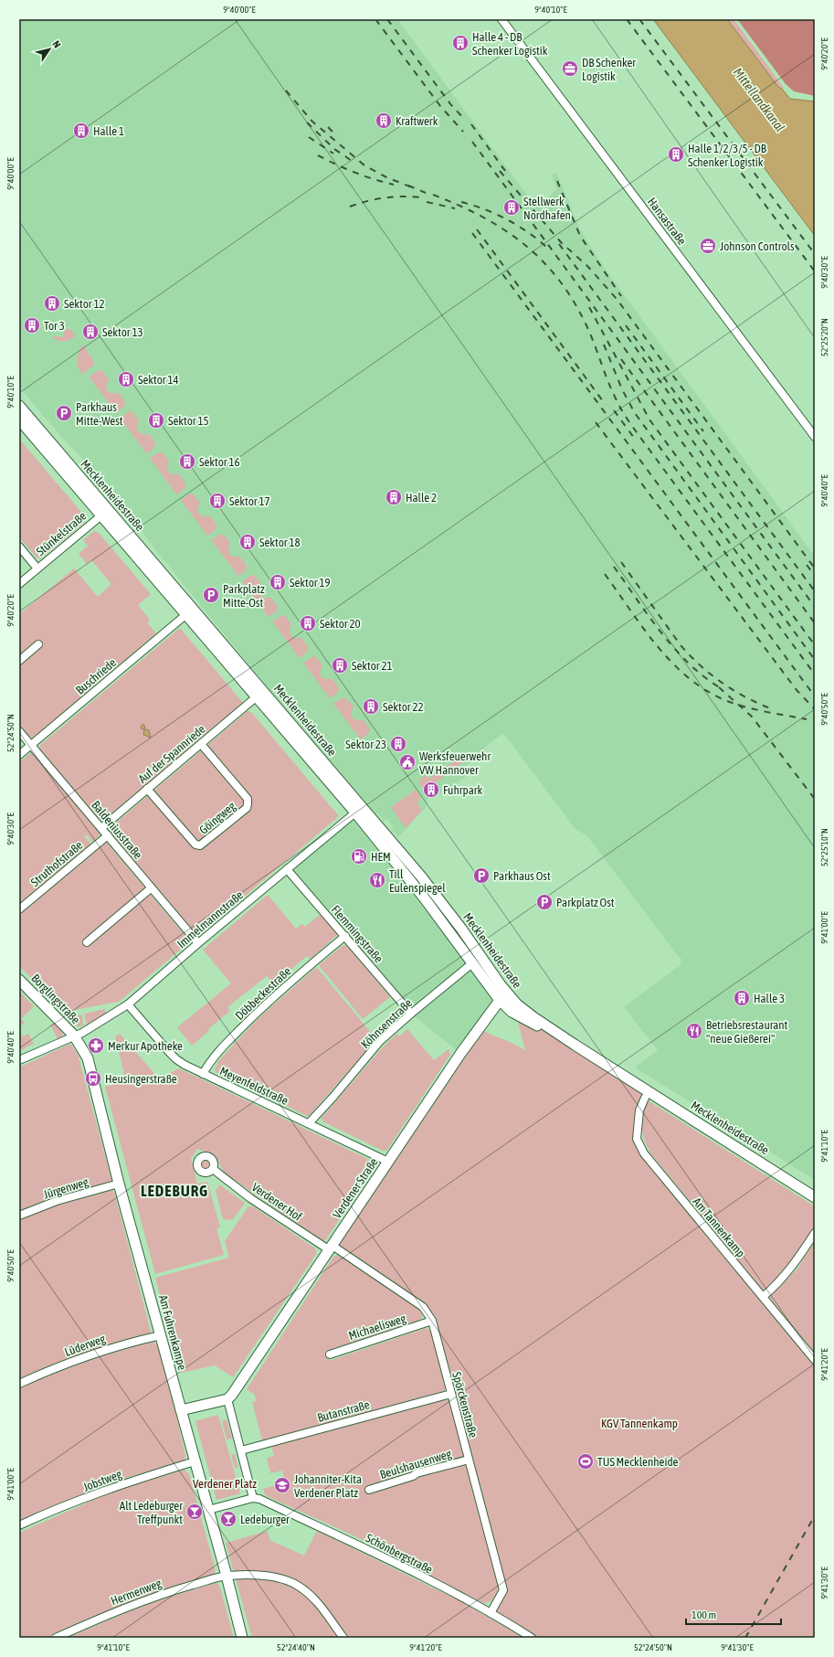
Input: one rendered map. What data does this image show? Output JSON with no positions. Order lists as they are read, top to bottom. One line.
{"streets":{"main road":["Mecklenheidestraße","Borglingstraße","Verdener Straße","Am Fuhrenkampe"],"street":["Hansastraße","Stünkelstraße","Buschriede","Auf der Spannriede","Göingweg","Baldeniusstraße","Struthofstraße","Immelmannstraße","Flemmingstraße","Döbbeckestraße","Köhnsenstraße","Meyenfeldstraße","Jürgenweg","Verdener Hof","Am Tannenkamp","Michaelisweg","Lüderweg","Spörckenstraße","Butanstraße","Beulshausenweg","Jobstweg","Schönbergstraße","Hermenweg"]},"crossings":[["Mecklenheidestraße","Stünkelstraße"],["Mecklenheidestraße","Buschriede"],["Mecklenheidestraße","Auf der Spannriede"],["Mecklenheidestraße","Immelmannstraße"],["Mecklenheidestraße","Köhnsenstraße"],["Mecklenheidestraße","Verdener Straße"],["Buschriede","Baldeniusstraße"],["Auf der Spannriede","Göingweg"],["Auf der Spannriede","Baldeniusstraße"],["Baldeniusstraße","Struthofstraße"],["Baldeniusstraße","Immelmannstraße"],["Immelmannstraße","Flemmingstraße"],["Immelmannstraße","Borglingstraße"],["Immelmannstraße","Meyenfeldstraße"],["Immelmannstraße","Am Fuhrenkampe"],["Flemmingstraße","Döbbeckestraße"],["Flemmingstraße","Köhnsenstraße"],["Döbbeckestraße","Meyenfeldstraße"],["Borglingstraße","Am Fuhrenkampe"],["Köhnsenstraße","Meyenfeldstraße"],["Meyenfeldstraße","Verdener Straße"],["Jürgenweg","Am Fuhrenkampe"],["Verdener Straße","Verdener Hof"],["Verdener Straße","Spörckenstraße"],["Verdener Hof","Spörckenstraße"],["Michaelisweg","Spörckenstraße"],["Am Fuhrenkampe","Lüderweg"],["Am Fuhrenkampe","Jobstweg"],["Am Fuhrenkampe","Hermenweg"],["Spörckenstraße","Butanstraße"],["Spörckenstraße","Beulshausenweg"],["Spörckenstraße","Schönbergstraße"]],"districts":["LEDEBURG"],"water":["Mittellandkanal"],"parks":["KGV Tannenkamp","Verdener Platz"],"places":{"building":["Halle 4 - DB Schenker Logistik","Kraftwerk","Halle 1","Halle 1/2/3/5 - DB Schenker Logistik","Stellwerk Nordhafen","Sektor 12","Tor 3","Sektor 13","Sektor 14","Sektor 15","Sektor 16","Halle 2","Sektor 17","Sektor 18","Sektor 19","Sektor 20","Sektor 21","Sektor 22","Sektor 23","Fuhrpark","Halle 3"],"office":["DB Schenker Logistik","Johnson Controls"],"parking":["Parkhaus Mitte-West","Parkplatz Mitte-Ost","Parkhaus Ost","Parkplatz Ost"],"public building":["Werksfeuerwehr VW Hannover"],"fuel station":["HEM"],"restaurant":["Till Eulenspiegel","Betriebsrestaurant \"neue Gießerei\""],"pharmacy":["Merkur Apotheke"],"bus stop":["Heusingerstraße"],"sports":["TUS Mecklenheide"],"school or university":["Johanniter-Kita Verdener Platz"],"bar":["Alt Ledeburger Treffpunkt","Ledeburger"]},"scale_bar":"100 m","north":"top right","coordinates":["9°40'00\"E","9°40'10\"E","9°40'20\"E","9°40'30\"E","52°25'20\"N","9°40'40\"E","9°40'50\"E","52°24'50\"N","52°25'10\"N","9°41'00\"E","9°41'10\"E","9°41'20\"E","9°41'30\"E","52°24'40\"N"]}
